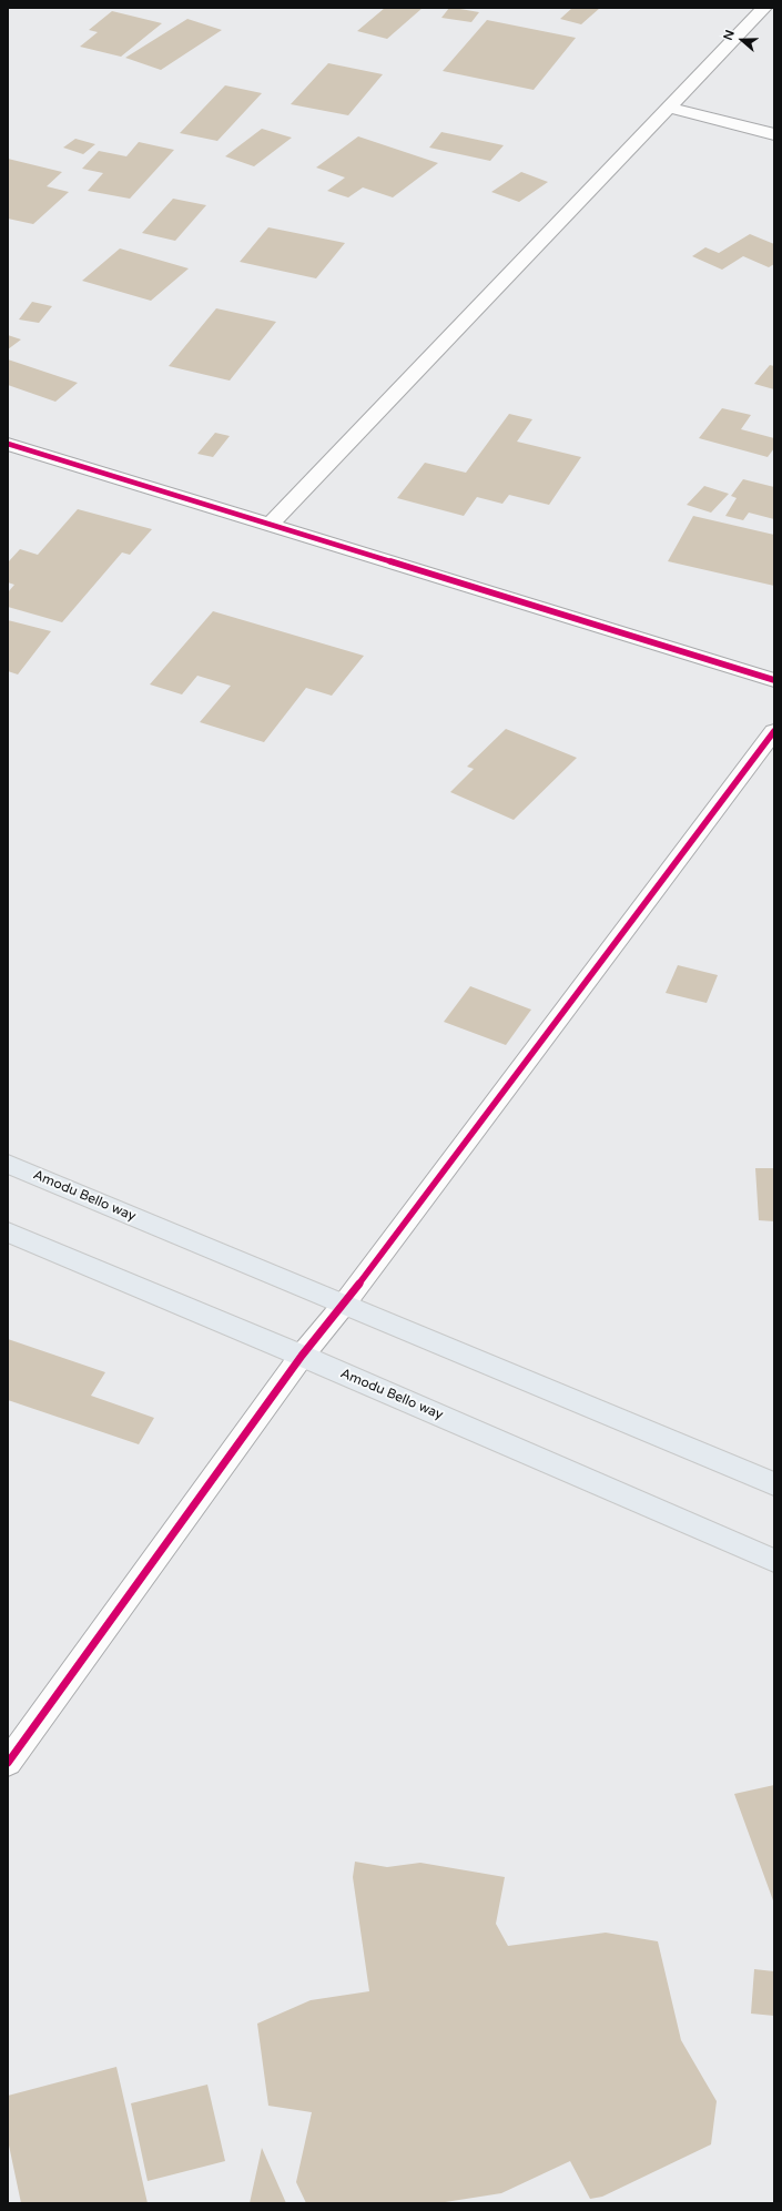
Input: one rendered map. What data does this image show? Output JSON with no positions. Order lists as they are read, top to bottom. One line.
{"streets":{"main road":["Amodu Bello way"]},"north":"left"}
